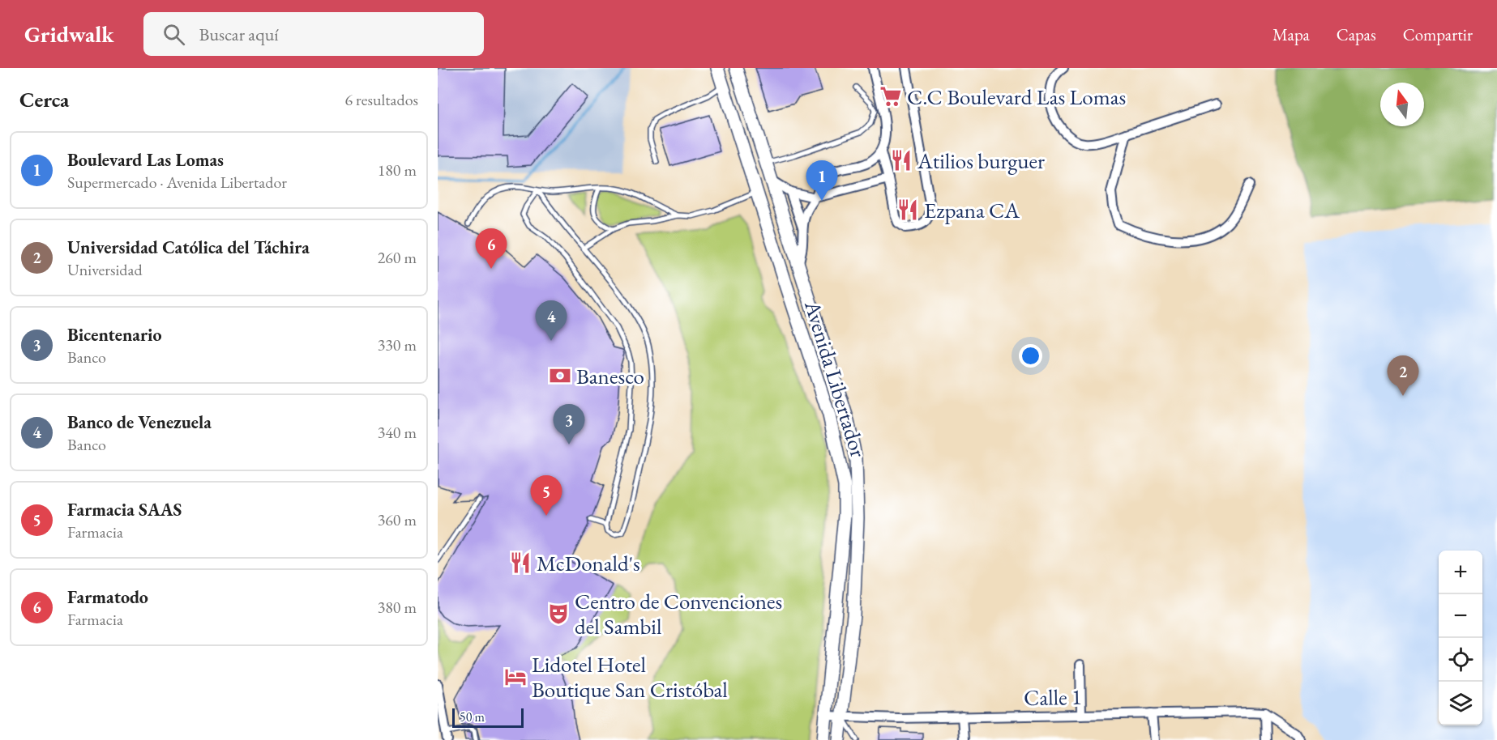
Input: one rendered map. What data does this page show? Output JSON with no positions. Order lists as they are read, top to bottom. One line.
{"streets":{"main road":["Avenida Libertador"],"street":["Calle 1"]},"crossings":[["Avenida Libertador","Calle 1"]],"places":{"supermarket":["C.C Boulevard Las Lomas"],"restaurant":["Atilios burguer","Ezpana CA","McDonald's"],"bank":["Banesco"],"theatre":["Centro de Convenciones del Sambil"],"hotel":["Lidotel Hotel Boutique San Cristóbal"]},"scale_bar":"50 m","north":"top","page":{"header":"Gridwalk","search":"Buscar aquí","nav":["Mapa","Capas","Compartir"],"heading":["Cerca","6 resultados"],"list":[{"mark":"1","name":"Boulevard Las Lomas","note":"Supermercado · Avenida Libertador","value":"180 m"},{"mark":"2","name":"Universidad Católica del Táchira","note":"Universidad","value":"260 m"},{"mark":"3","name":"Bicentenario","note":"Banco","value":"330 m"},{"mark":"4","name":"Banco de Venezuela","note":"Banco","value":"340 m"},{"mark":"5","name":"Farmacia SAAS","note":"Farmacia","value":"360 m"},{"mark":"6","name":"Farmatodo","note":"Farmacia","value":"380 m"}],"pins":["1","6","4","2","3","5"],"map_buttons":["+","−"],"scale":"50 m"}}
